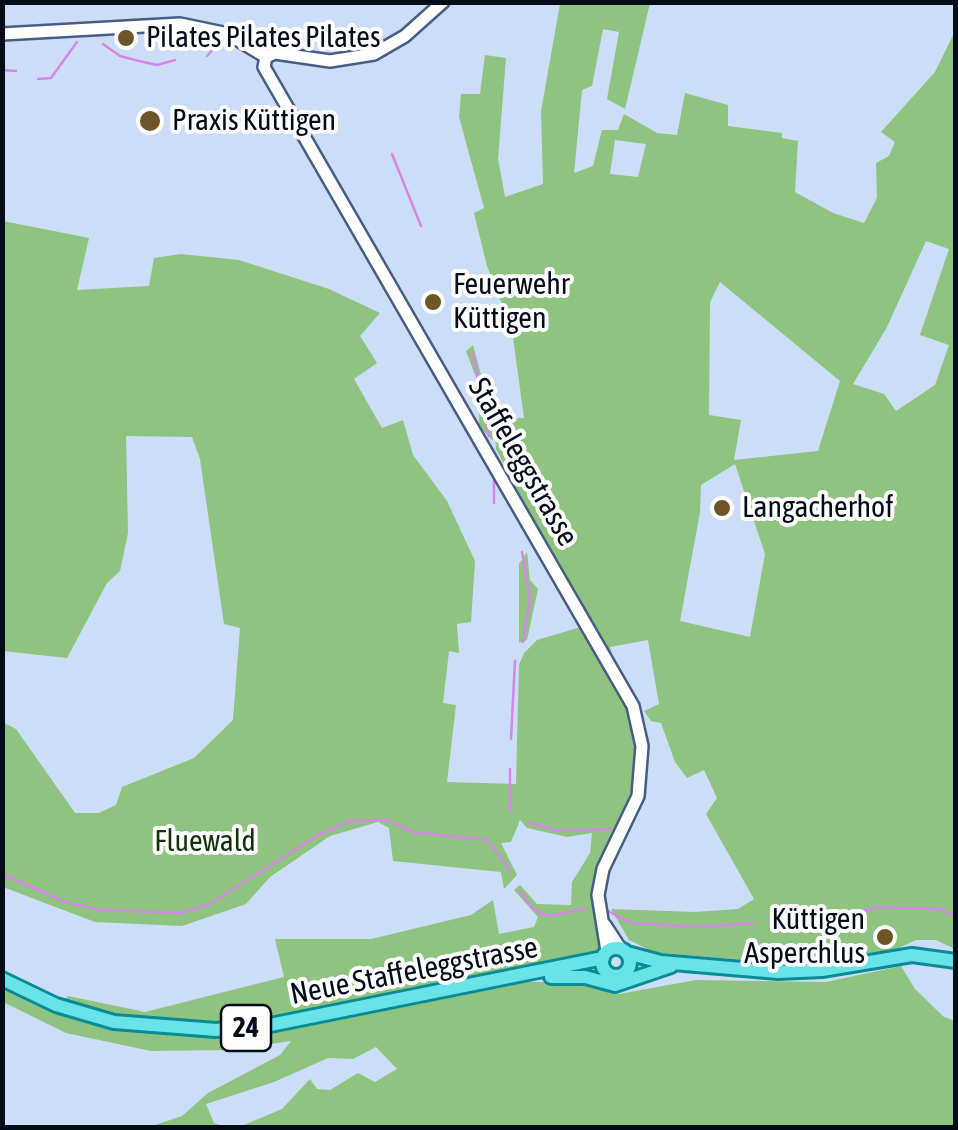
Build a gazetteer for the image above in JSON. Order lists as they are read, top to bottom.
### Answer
{
  "streets": {
    "main road": ["Neue Staffeleggstrasse", "24"],
    "street": ["Staffeleggstrasse"]
  },
  "crossings": [
    ["Staffeleggstrasse", "Neue Staffeleggstrasse"],
    ["Staffeleggstrasse", "24"],
    ["Neue Staffeleggstrasse", "24"]
  ],
  "parks": ["Fluewald"],
  "places": [
    "Pilates Pilates Pilates",
    "Praxis Küttigen",
    "Feuerwehr Küttigen",
    "Langacherhof",
    "Küttigen Asperchlus"
  ]
}
